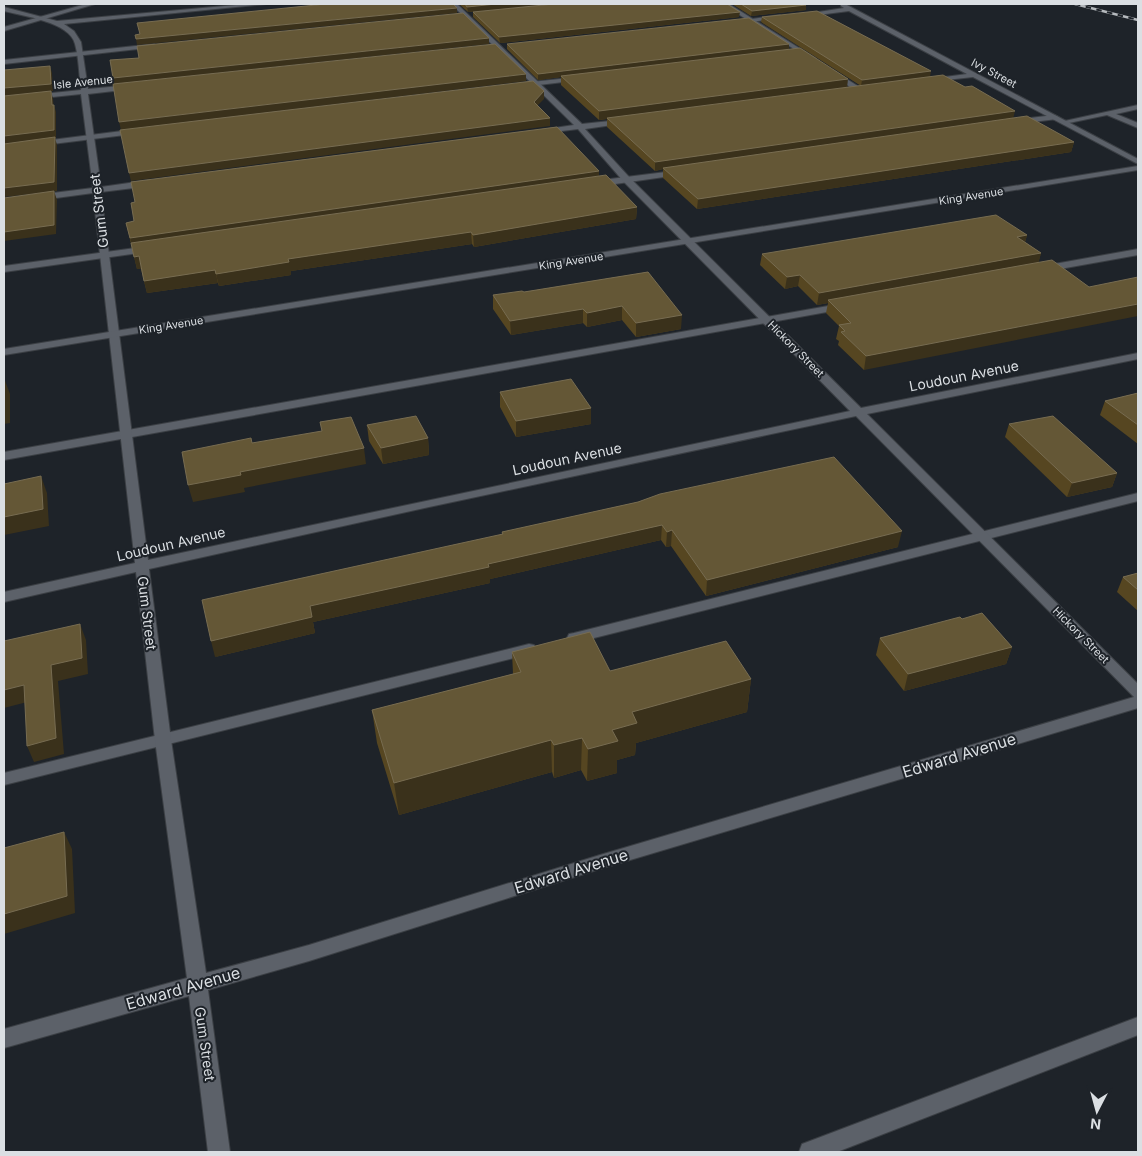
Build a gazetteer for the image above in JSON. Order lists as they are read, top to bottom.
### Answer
{
  "streets": {
    "street": [
      "Ivy Street",
      "Isle Avenue",
      "King Avenue",
      "Gum Street",
      "Hickory Street",
      "Loudoun Avenue",
      "Edward Avenue"
    ]
  },
  "crossings": [
    ["Isle Avenue", "Gum Street"],
    ["King Avenue", "Gum Street"],
    ["King Avenue", "Hickory Street"],
    ["Gum Street", "Loudoun Avenue"],
    ["Gum Street", "Edward Avenue"],
    ["Hickory Street", "Loudoun Avenue"]
  ],
  "north": "bottom"
}
